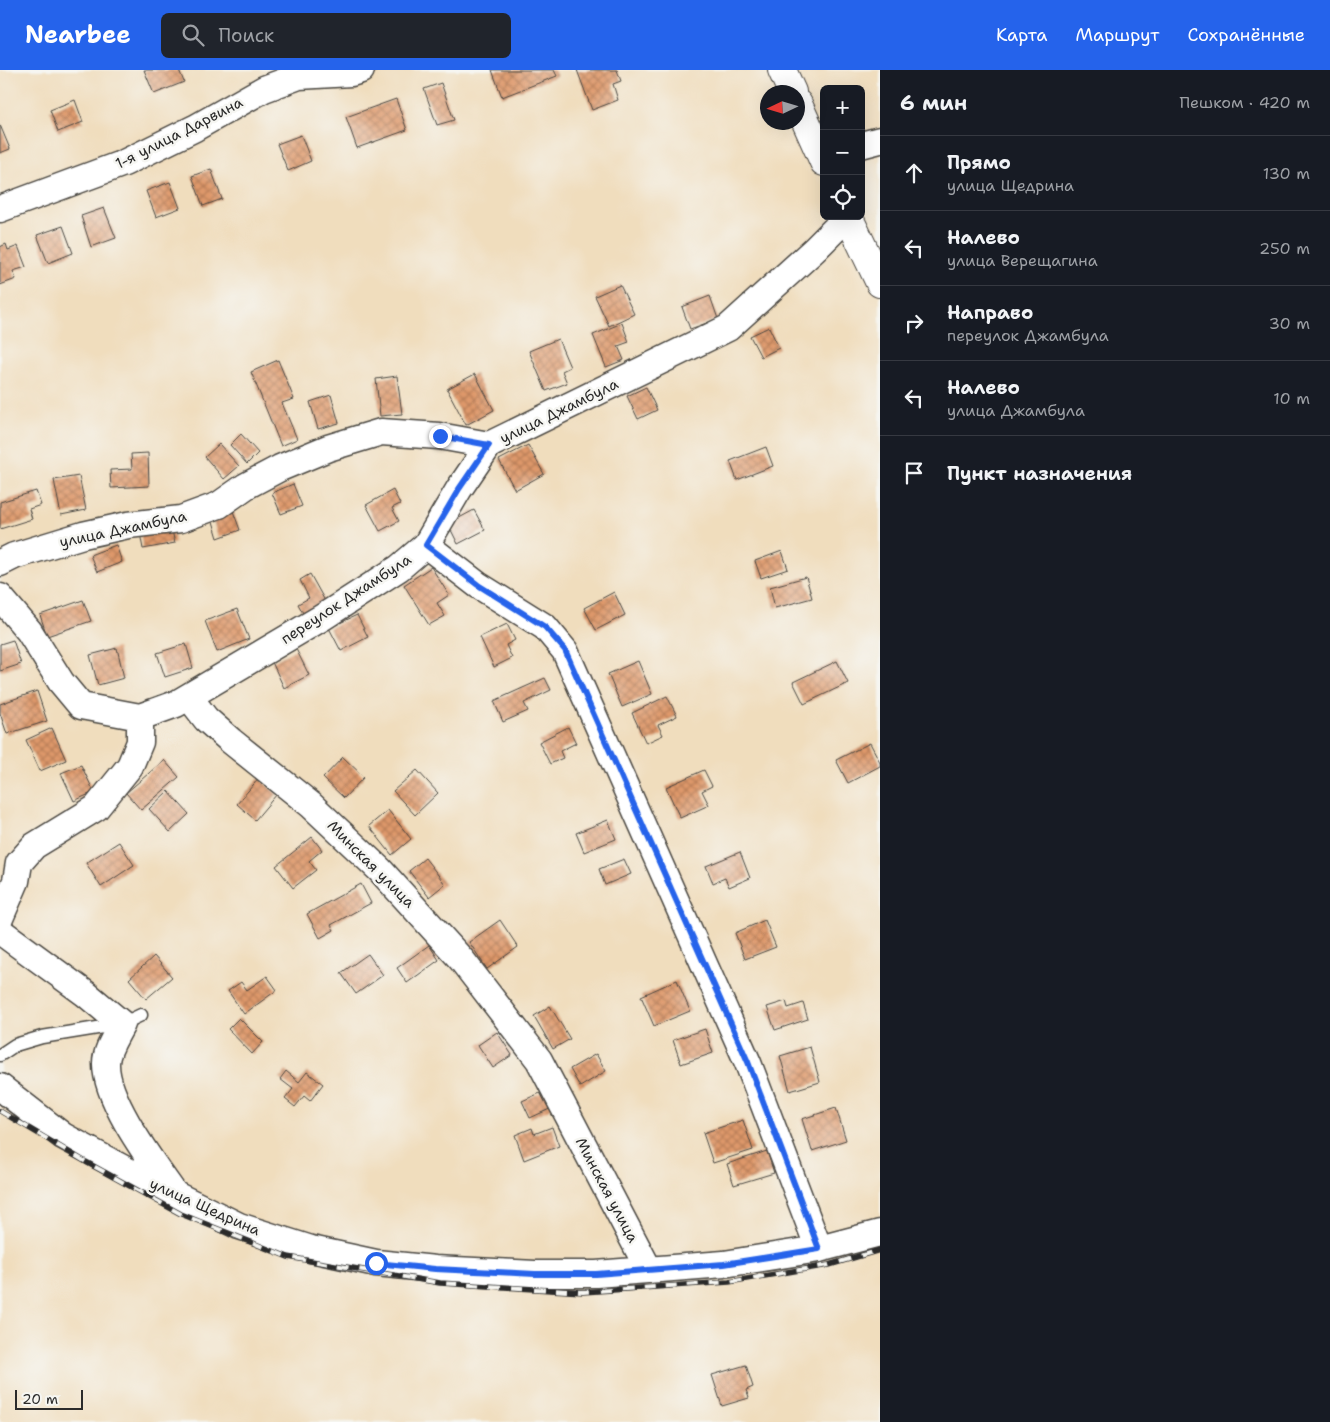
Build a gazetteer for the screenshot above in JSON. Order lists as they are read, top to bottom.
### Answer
{
  "streets": {
    "street": [
      "1-я улица Дарвина",
      "улица Джамбула",
      "переулок Джамбула",
      "Минская улица",
      "улица Щедрина"
    ]
  },
  "crossings": [
    ["улица Джамбула", "переулок Джамбула"],
    ["переулок Джамбула", "Минская улица"],
    ["Минская улица", "улица Щедрина"]
  ],
  "scale_bar": "20 m",
  "north": "left",
  "page": {
    "header": "Nearbee",
    "search": "Поиск",
    "nav": ["Карта", "Маршрут", "Сохранённые"],
    "heading": ["6 мин", "Пешком · 420 m"],
    "map_buttons": ["+", "−"],
    "list": [
      ["Прямо", "улица Щедрина", "130 m"],
      ["Налево", "улица Верещагина", "250 m"],
      ["Направо", "переулок Джамбула", "30 m"],
      ["Налево", "улица Джамбула", "10 m"],
      "Пункт назначения"
    ],
    "scale": "20 m"
  }
}
